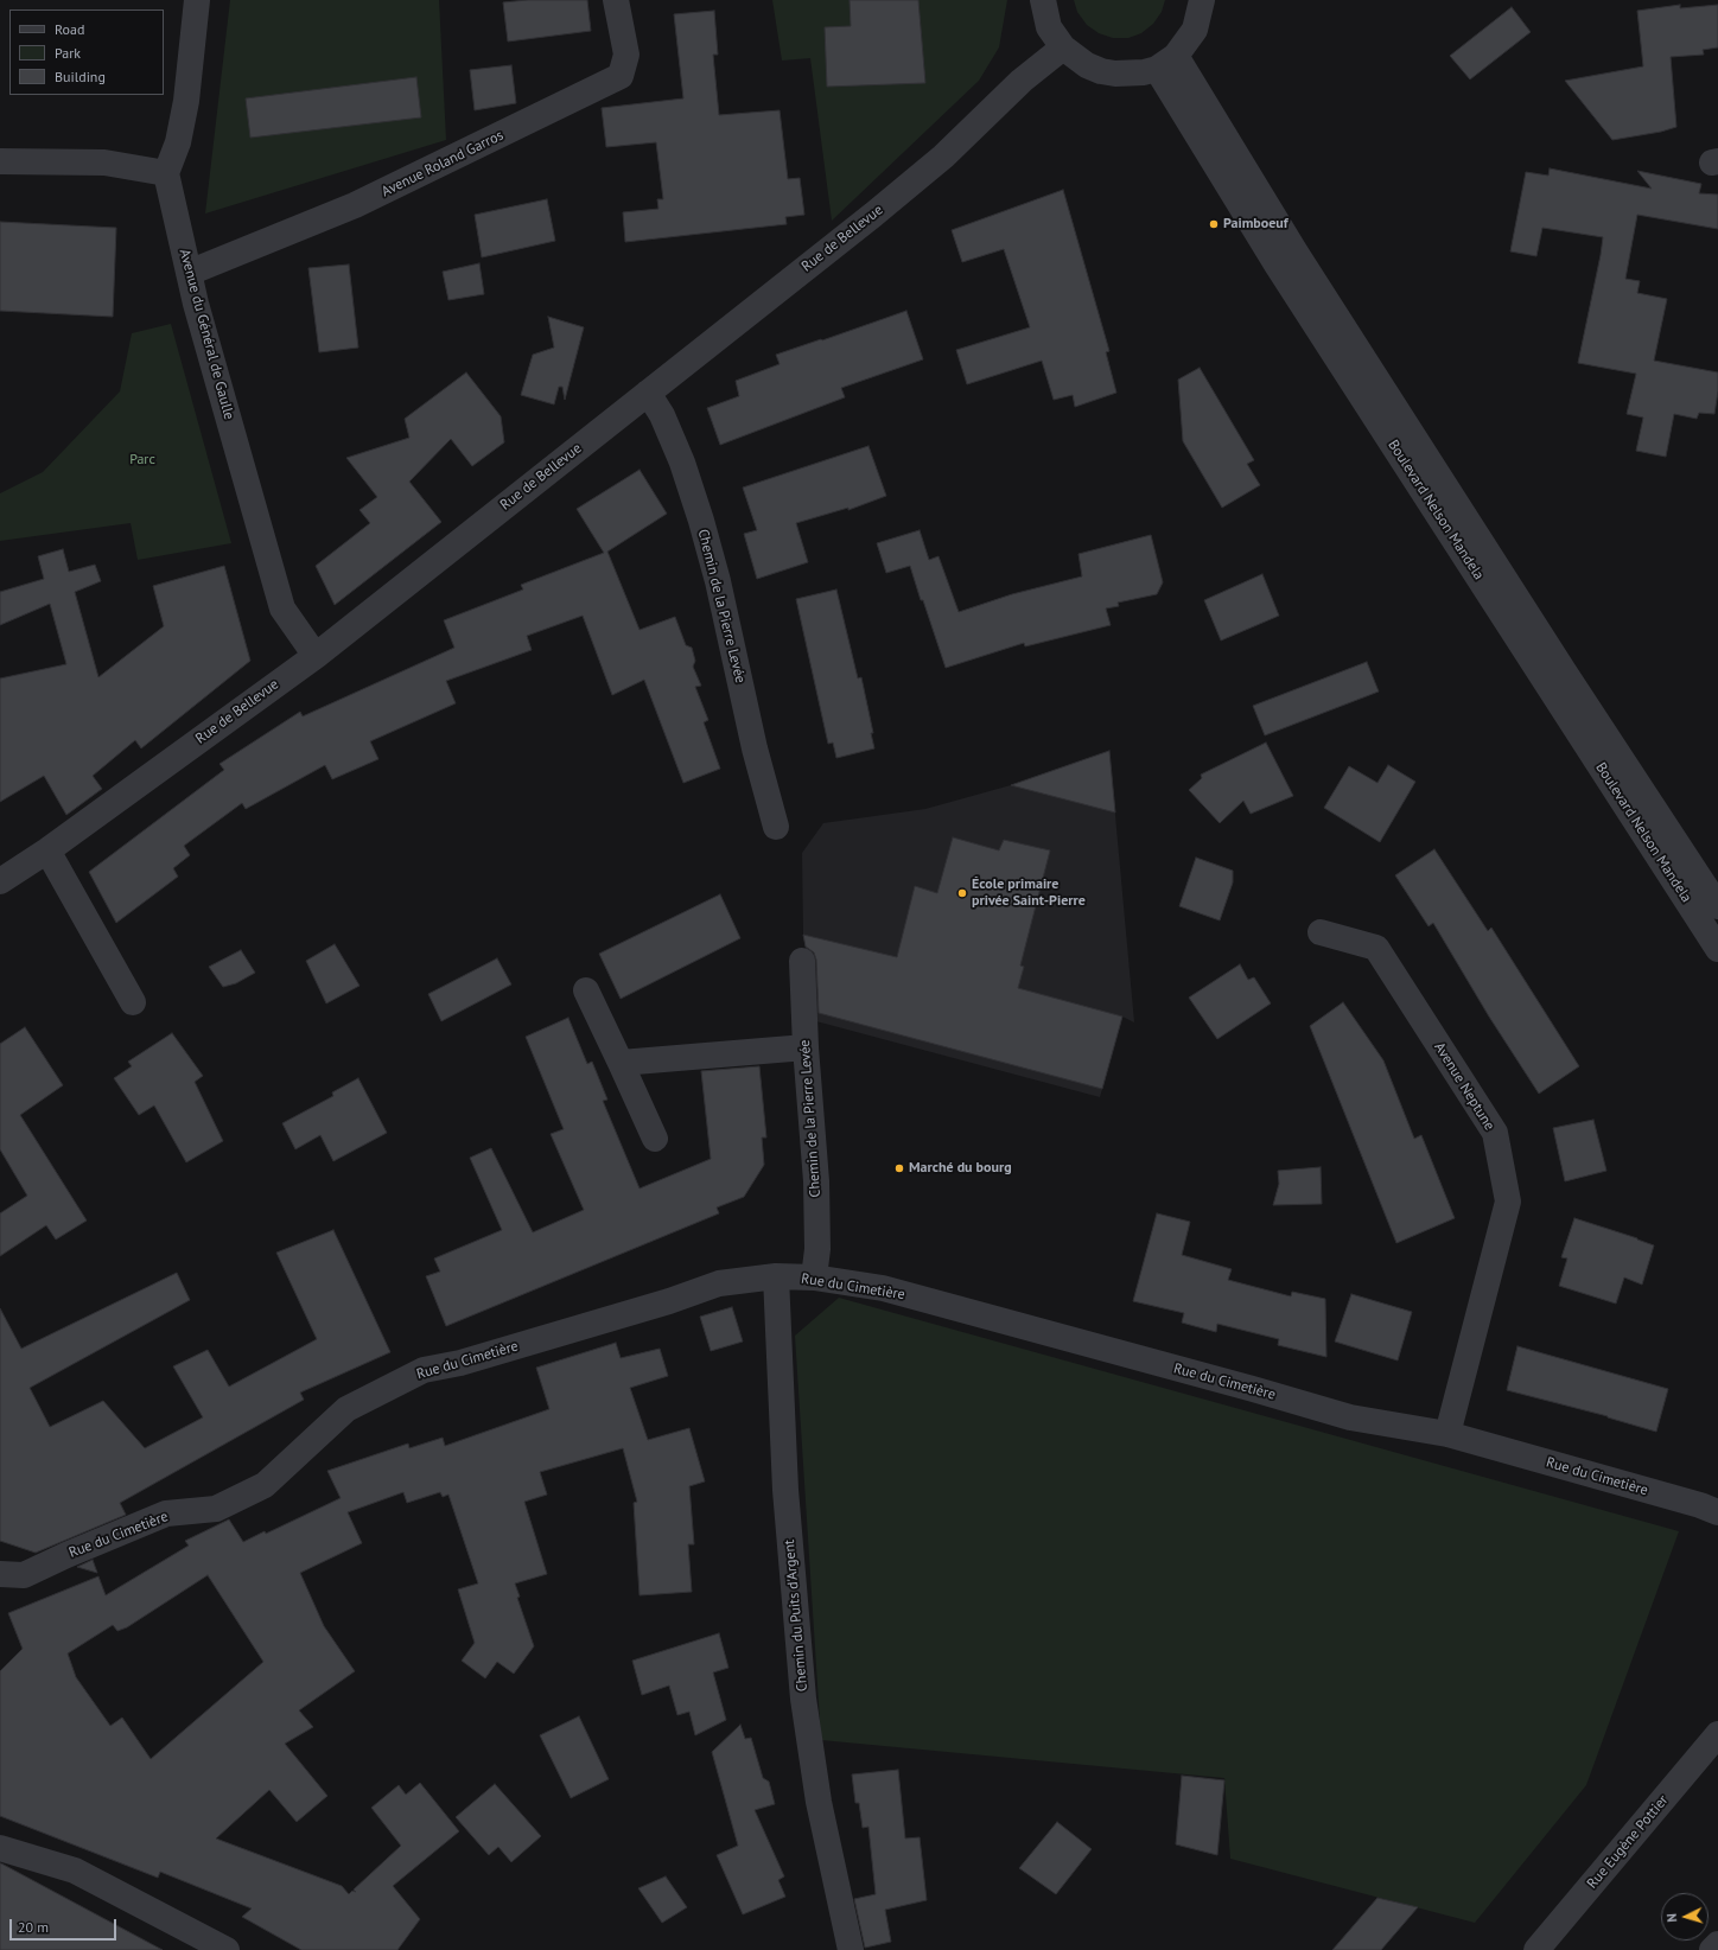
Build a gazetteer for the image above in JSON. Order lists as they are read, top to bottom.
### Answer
{
  "streets": {
    "street": [
      "Avenue Roland Garros",
      "Rue de Bellevue",
      "Avenue du Général de Gaulle",
      "Boulevard Nelson Mandela",
      "Chemin de la Pierre Levée",
      "Avenue Neptune",
      "Rue du Cimetière",
      "Chemin du Puits d'Argent",
      "Rue Eugène Pottier"
    ]
  },
  "crossings": [
    ["Avenue Roland Garros", "Avenue du Général de Gaulle"],
    ["Rue de Bellevue", "Avenue du Général de Gaulle"],
    ["Rue de Bellevue", "Chemin de la Pierre Levée"],
    ["Chemin de la Pierre Levée", "Rue du Cimetière"],
    ["Avenue Neptune", "Rue du Cimetière"],
    ["Rue du Cimetière", "Chemin du Puits d'Argent"]
  ],
  "parks": ["Parc"],
  "places": ["Paimboeuf", "École primaire privée Saint-Pierre", "Marché du bourg"],
  "legend": ["Road", "Park", "Building"],
  "scale_bar": "20 m",
  "north": "left"
}
